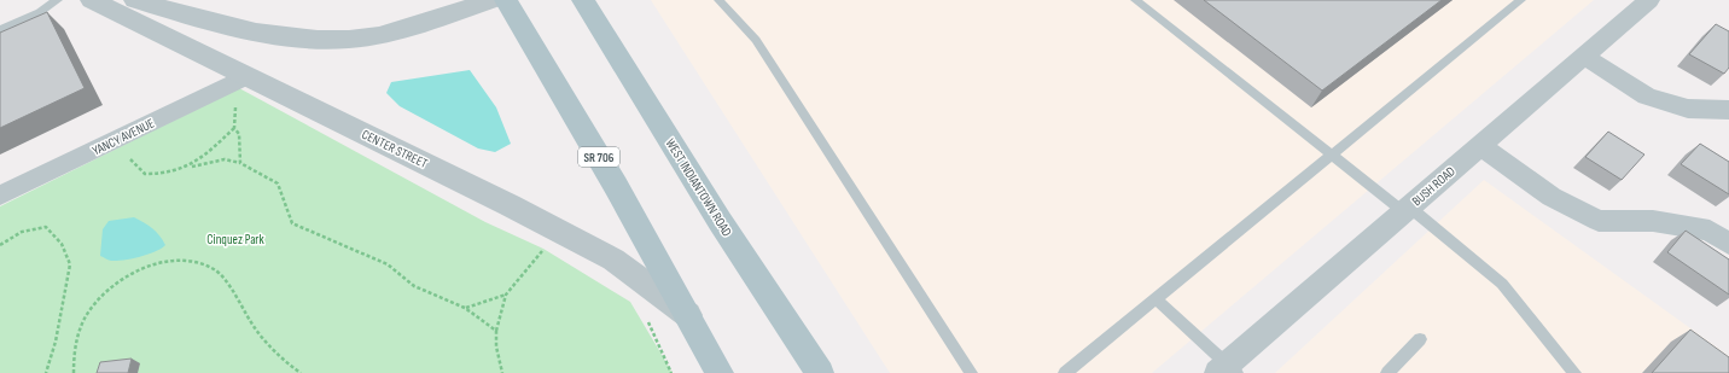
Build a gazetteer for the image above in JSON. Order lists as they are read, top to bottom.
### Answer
{
  "streets": {
    "main road": ["SR 706", "WEST INDIANTOWN ROAD"],
    "street": ["YANCY AVENUE", "CENTER STREET", "BUSH ROAD"]
  },
  "crossings": [
    ["YANCY AVENUE", "CENTER STREET"],
    ["CENTER STREET", "SR 706"]
  ],
  "parks": ["Cinquez Park"]
}
